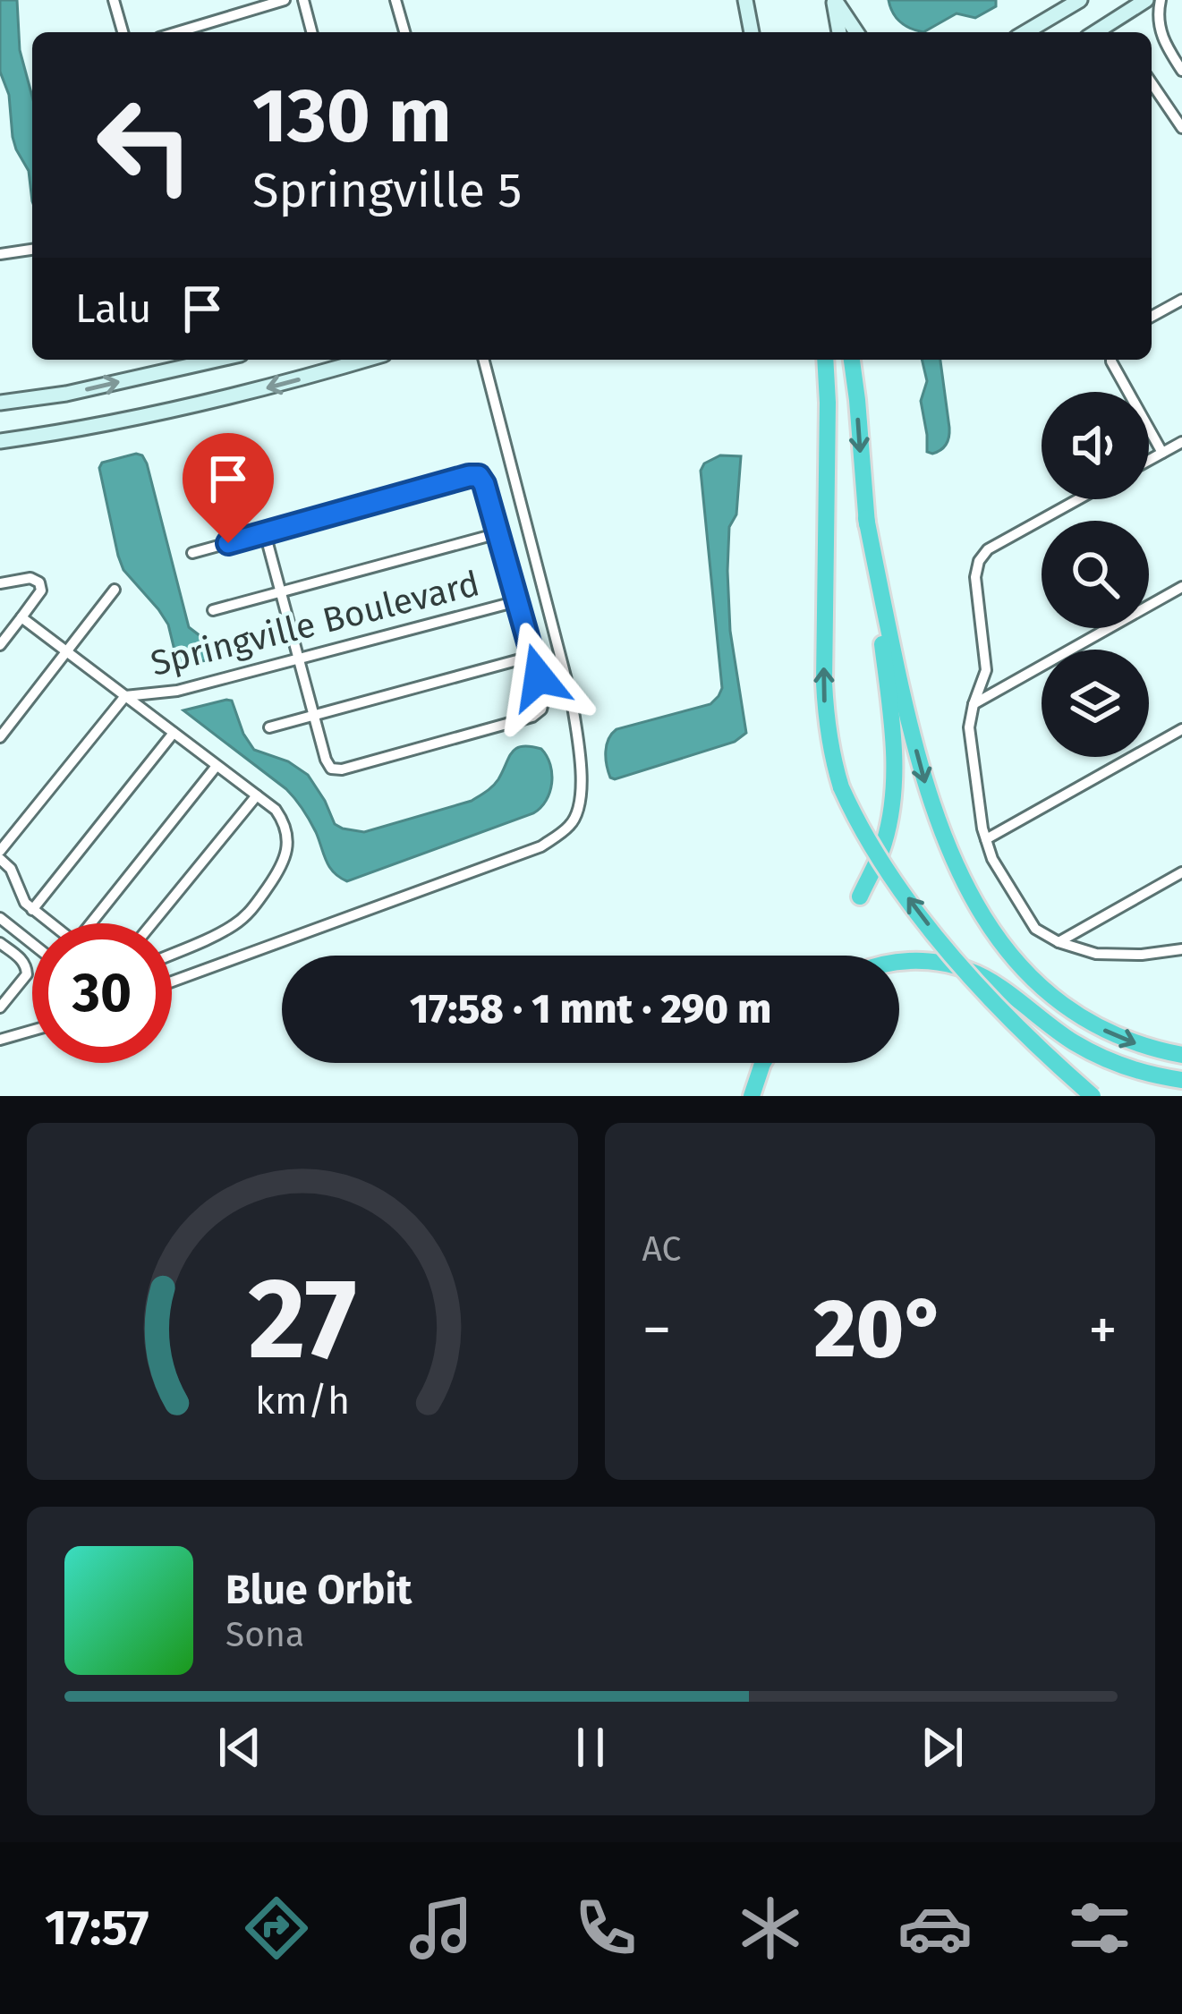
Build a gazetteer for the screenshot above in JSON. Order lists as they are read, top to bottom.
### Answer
{
  "streets": {
    "street": ["Springville Boulevard"]
  },
  "page": {
    "turn": ["130 m", "Springville 5"],
    "then": "Lalu",
    "limit": "30",
    "trip": "17:58 · 1 mnt · 290 m",
    "tile": "AC",
    "heat": ["−", "20°", "+"],
    "song": ["Blue Orbit", "Sona"],
    "tabs": "17:57",
    "gauge": ["27", "km/h"]
  }
}
